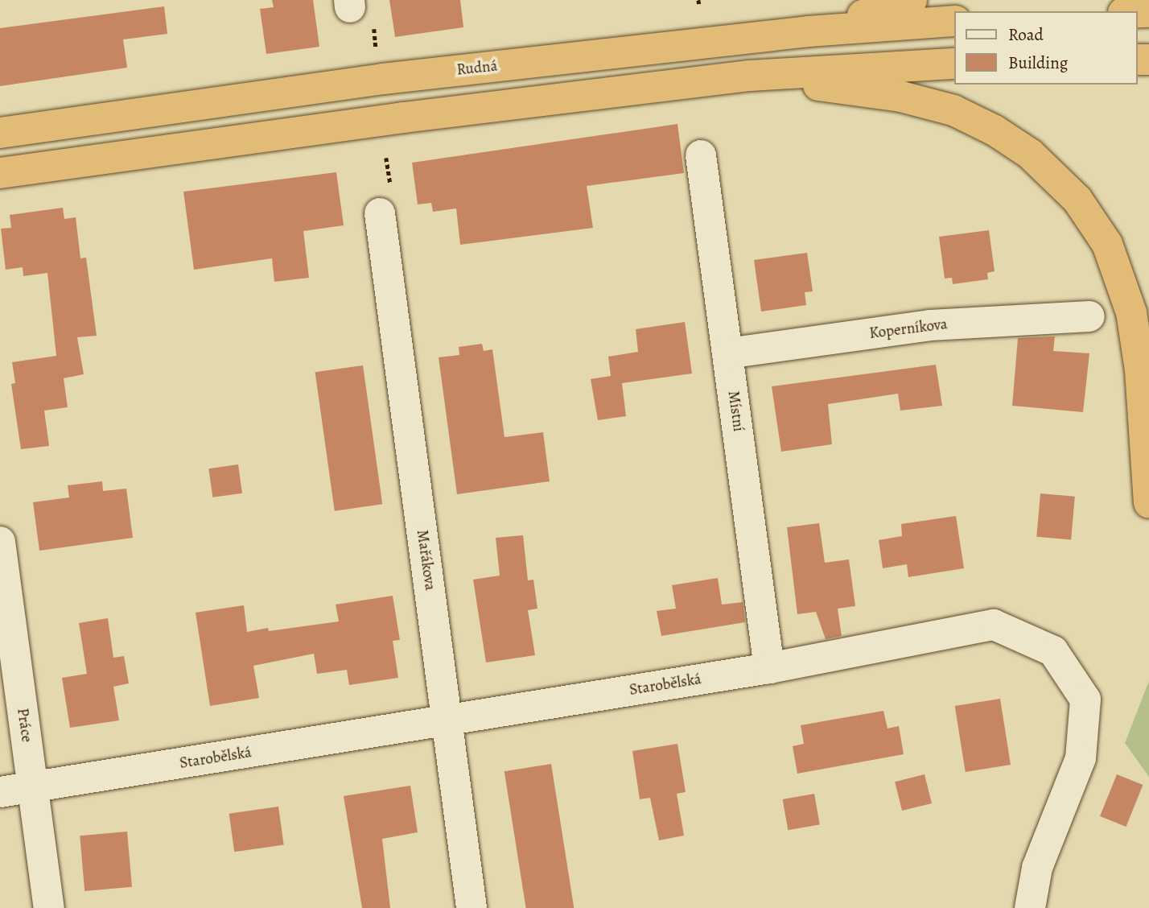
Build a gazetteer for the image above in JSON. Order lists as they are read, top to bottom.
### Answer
{
  "streets": {
    "highway": ["Rudná"],
    "street": [
      "Koperníkova",
      "Místní",
      "Mařákova",
      "Starobělská",
      "Práce"
    ]
  },
  "crossings": [
    ["Koperníkova", "Místní"],
    ["Místní", "Starobělská"],
    ["Mařákova", "Starobělská"],
    ["Starobělská", "Práce"]
  ],
  "legend": ["Road", "Building"]
}
